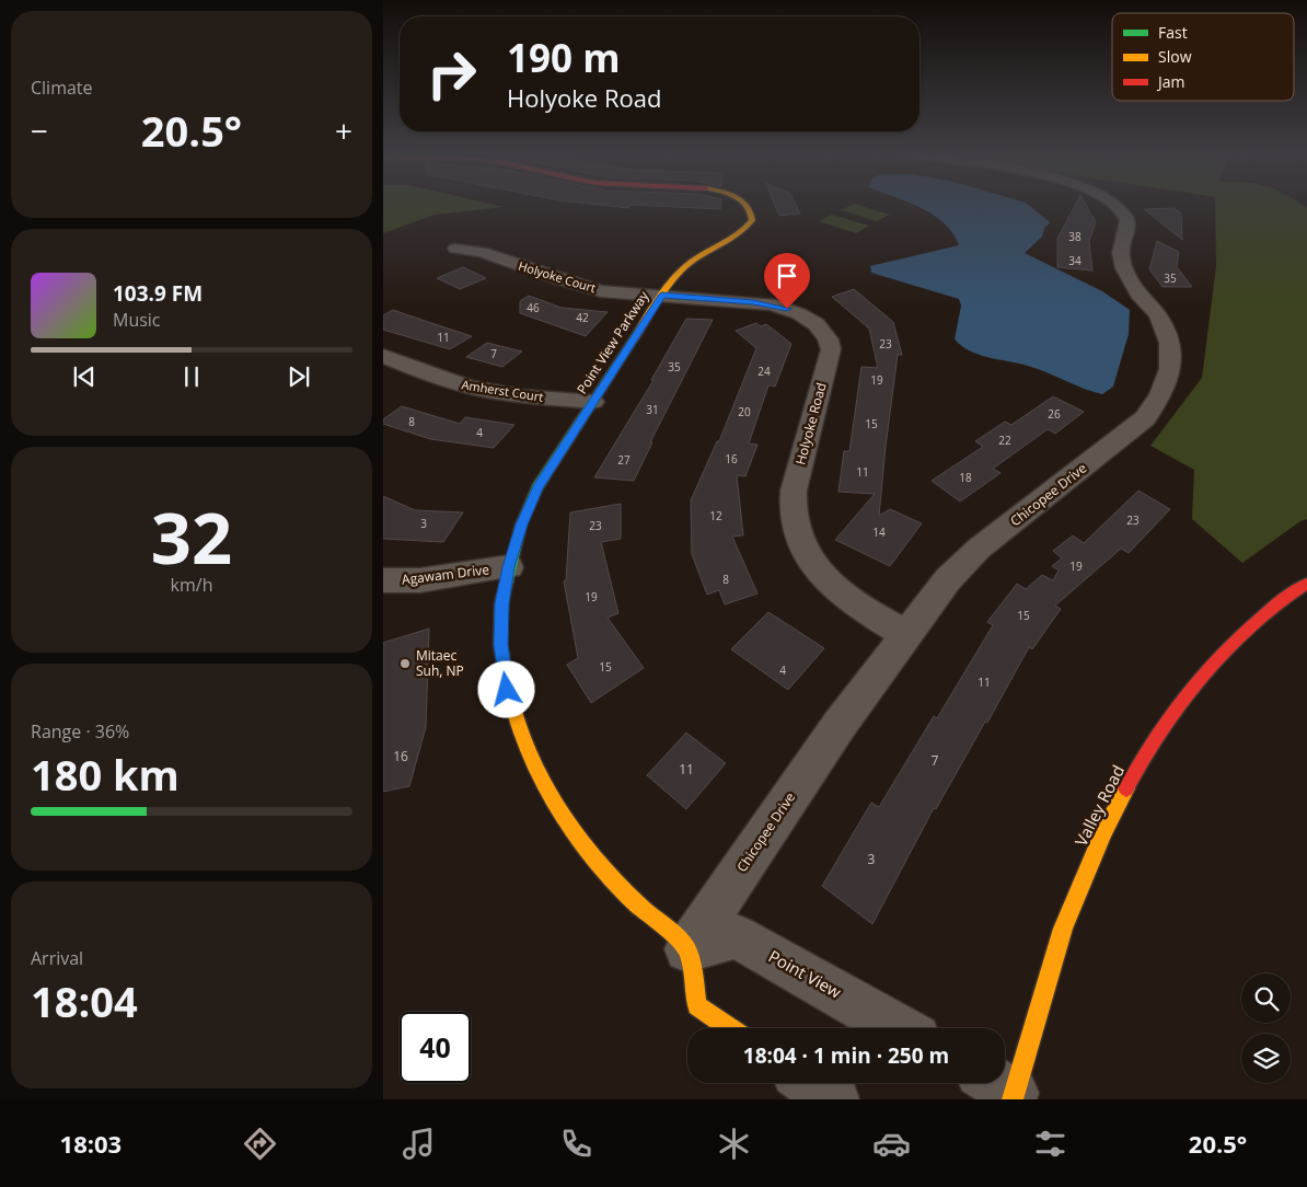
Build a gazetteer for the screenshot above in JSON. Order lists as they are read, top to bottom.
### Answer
{
  "streets": {
    "street": [
      "Holyoke Court",
      "Point View Parkway",
      "Amherst Court",
      "Holyoke Road",
      "Chicopee Drive",
      "Agawam Drive",
      "Valley Road",
      "Point View"
    ]
  },
  "crossings": [
    ["Holyoke Court", "Point View Parkway"],
    ["Holyoke Court", "Holyoke Road"],
    ["Point View Parkway", "Amherst Court"],
    ["Point View Parkway", "Holyoke Road"],
    ["Point View Parkway", "Chicopee Drive"],
    ["Point View Parkway", "Agawam Drive"],
    ["Point View Parkway", "Point View"],
    ["Holyoke Road", "Chicopee Drive"],
    ["Chicopee Drive", "Point View"]
  ],
  "places": ["Mitaec Suh, NP"],
  "house_numbers": [
    "38",
    "34",
    "35",
    "46",
    "42",
    "11",
    "23",
    "7",
    "35",
    "24",
    "19",
    "31",
    "20",
    "26",
    "8",
    "15",
    "4",
    "22",
    "16",
    "27",
    "11",
    "18",
    "12",
    "23",
    "3",
    "23",
    "14",
    "19",
    "8",
    "19",
    "15",
    "15",
    "4",
    "11",
    "16",
    "7",
    "11",
    "3"
  ],
  "legend": ["Fast", "Slow", "Jam"],
  "page": {
    "tile": [
      "Climate",
      ["32", "km/h"],
      ["Range · 36%", "180 km"],
      ["Arrival", "18:04"]
    ],
    "turn": ["190 m", "Holyoke Road"],
    "heat": ["−", "20.5°", "+"],
    "song": ["103.9 FM", "Music"],
    "limit": "40",
    "trip": "18:04 · 1 min · 250 m",
    "tabs": ["18:03", "20.5°"]
  }
}
